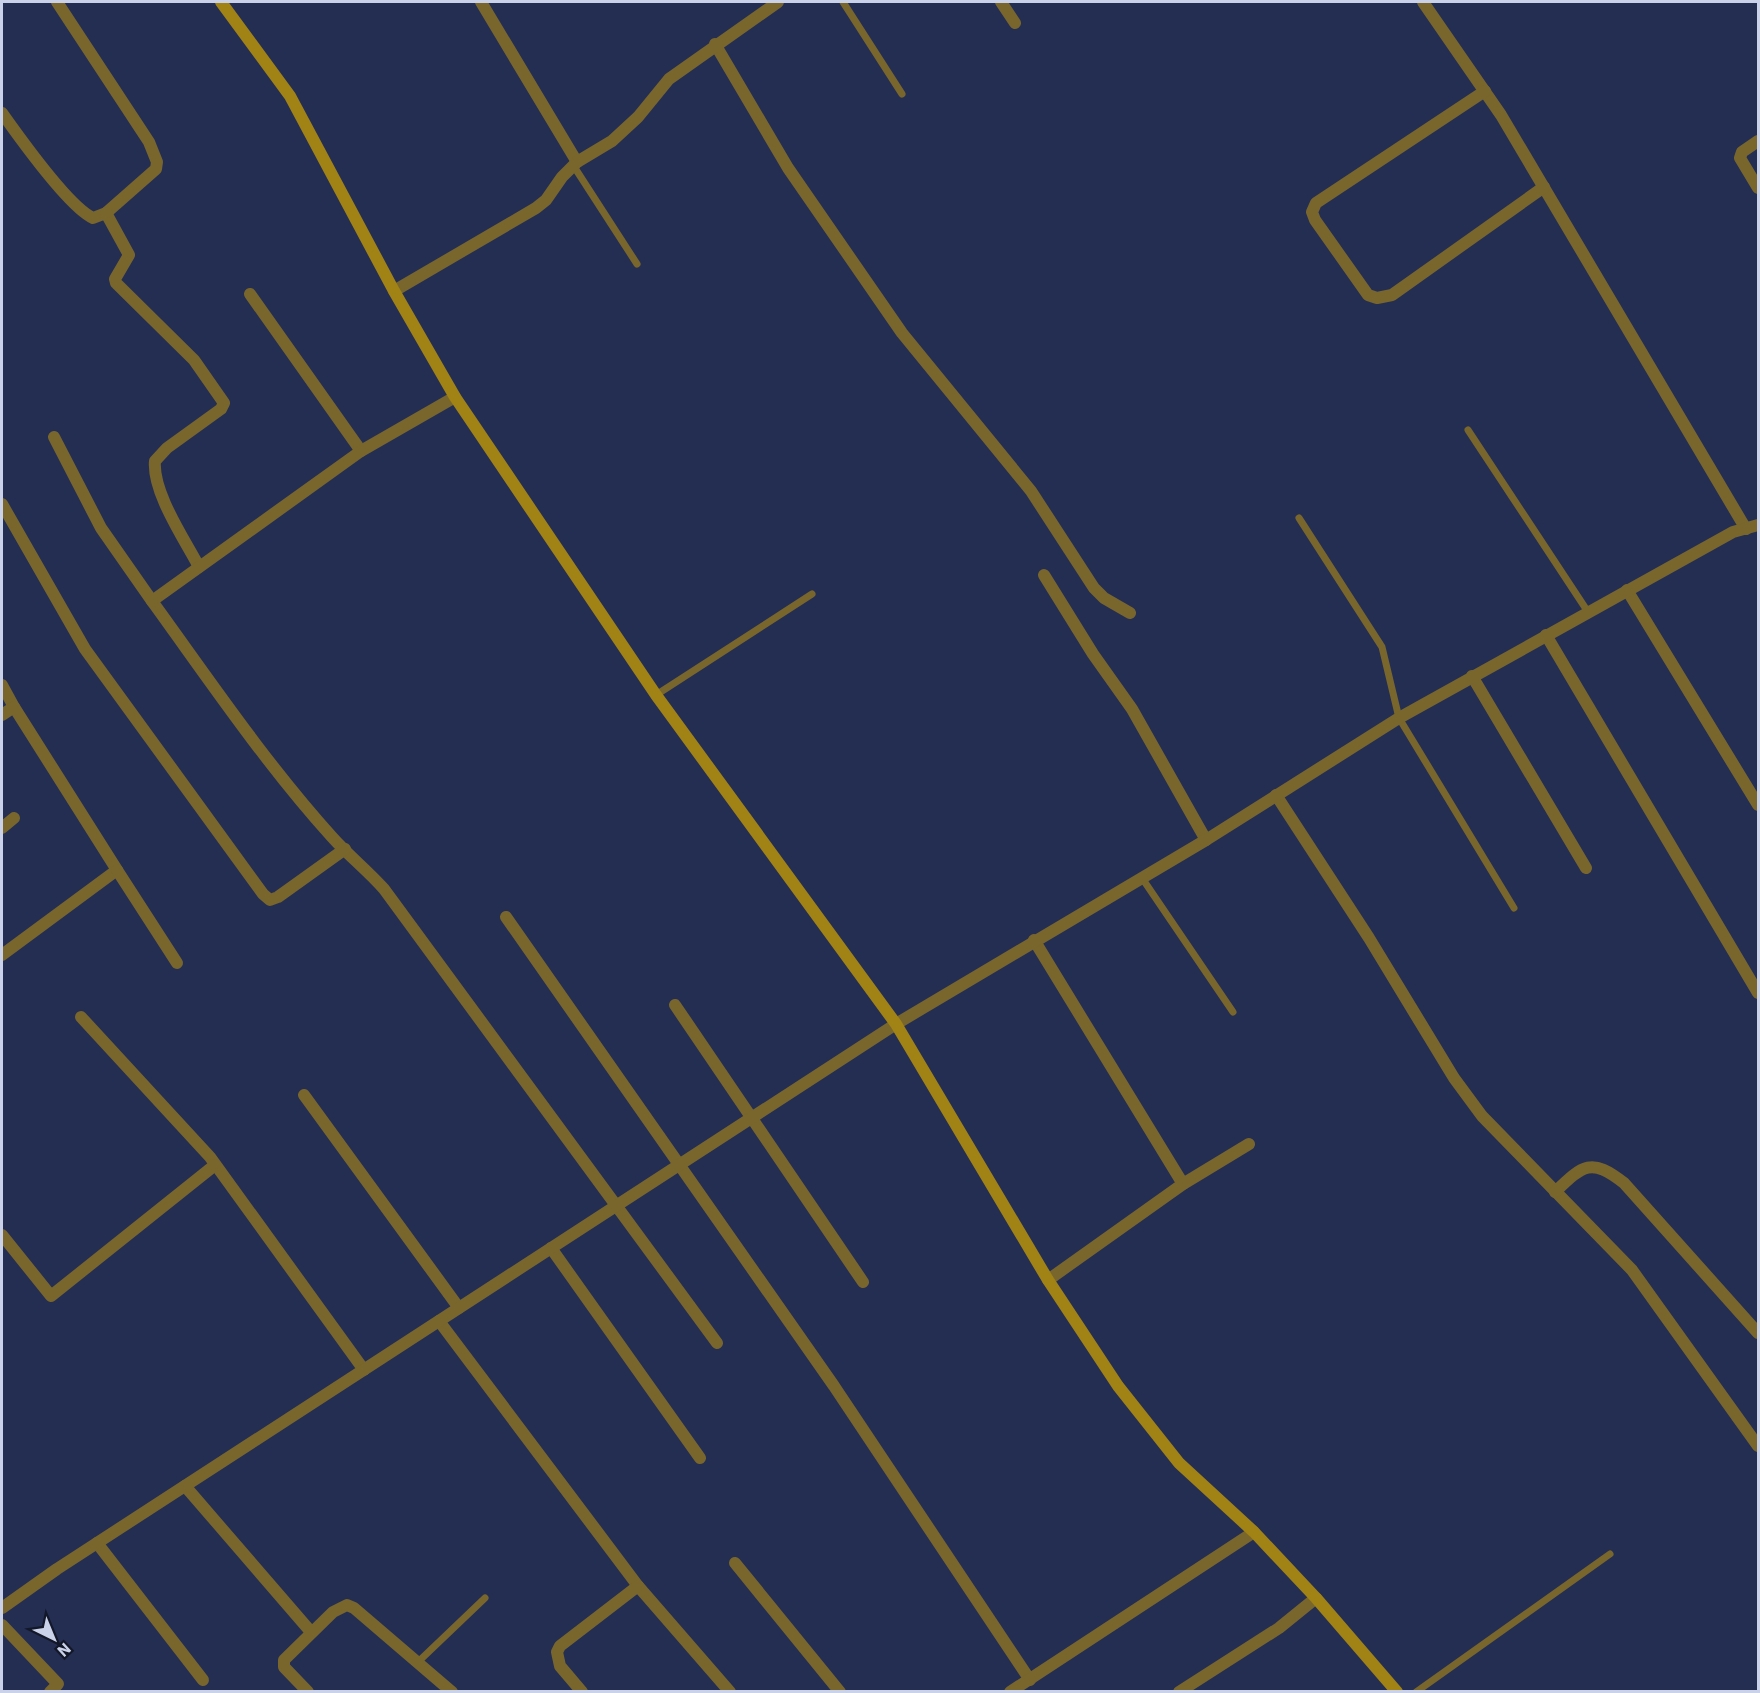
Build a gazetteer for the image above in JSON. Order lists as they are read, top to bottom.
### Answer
{
  "north": "bottom right"
}
